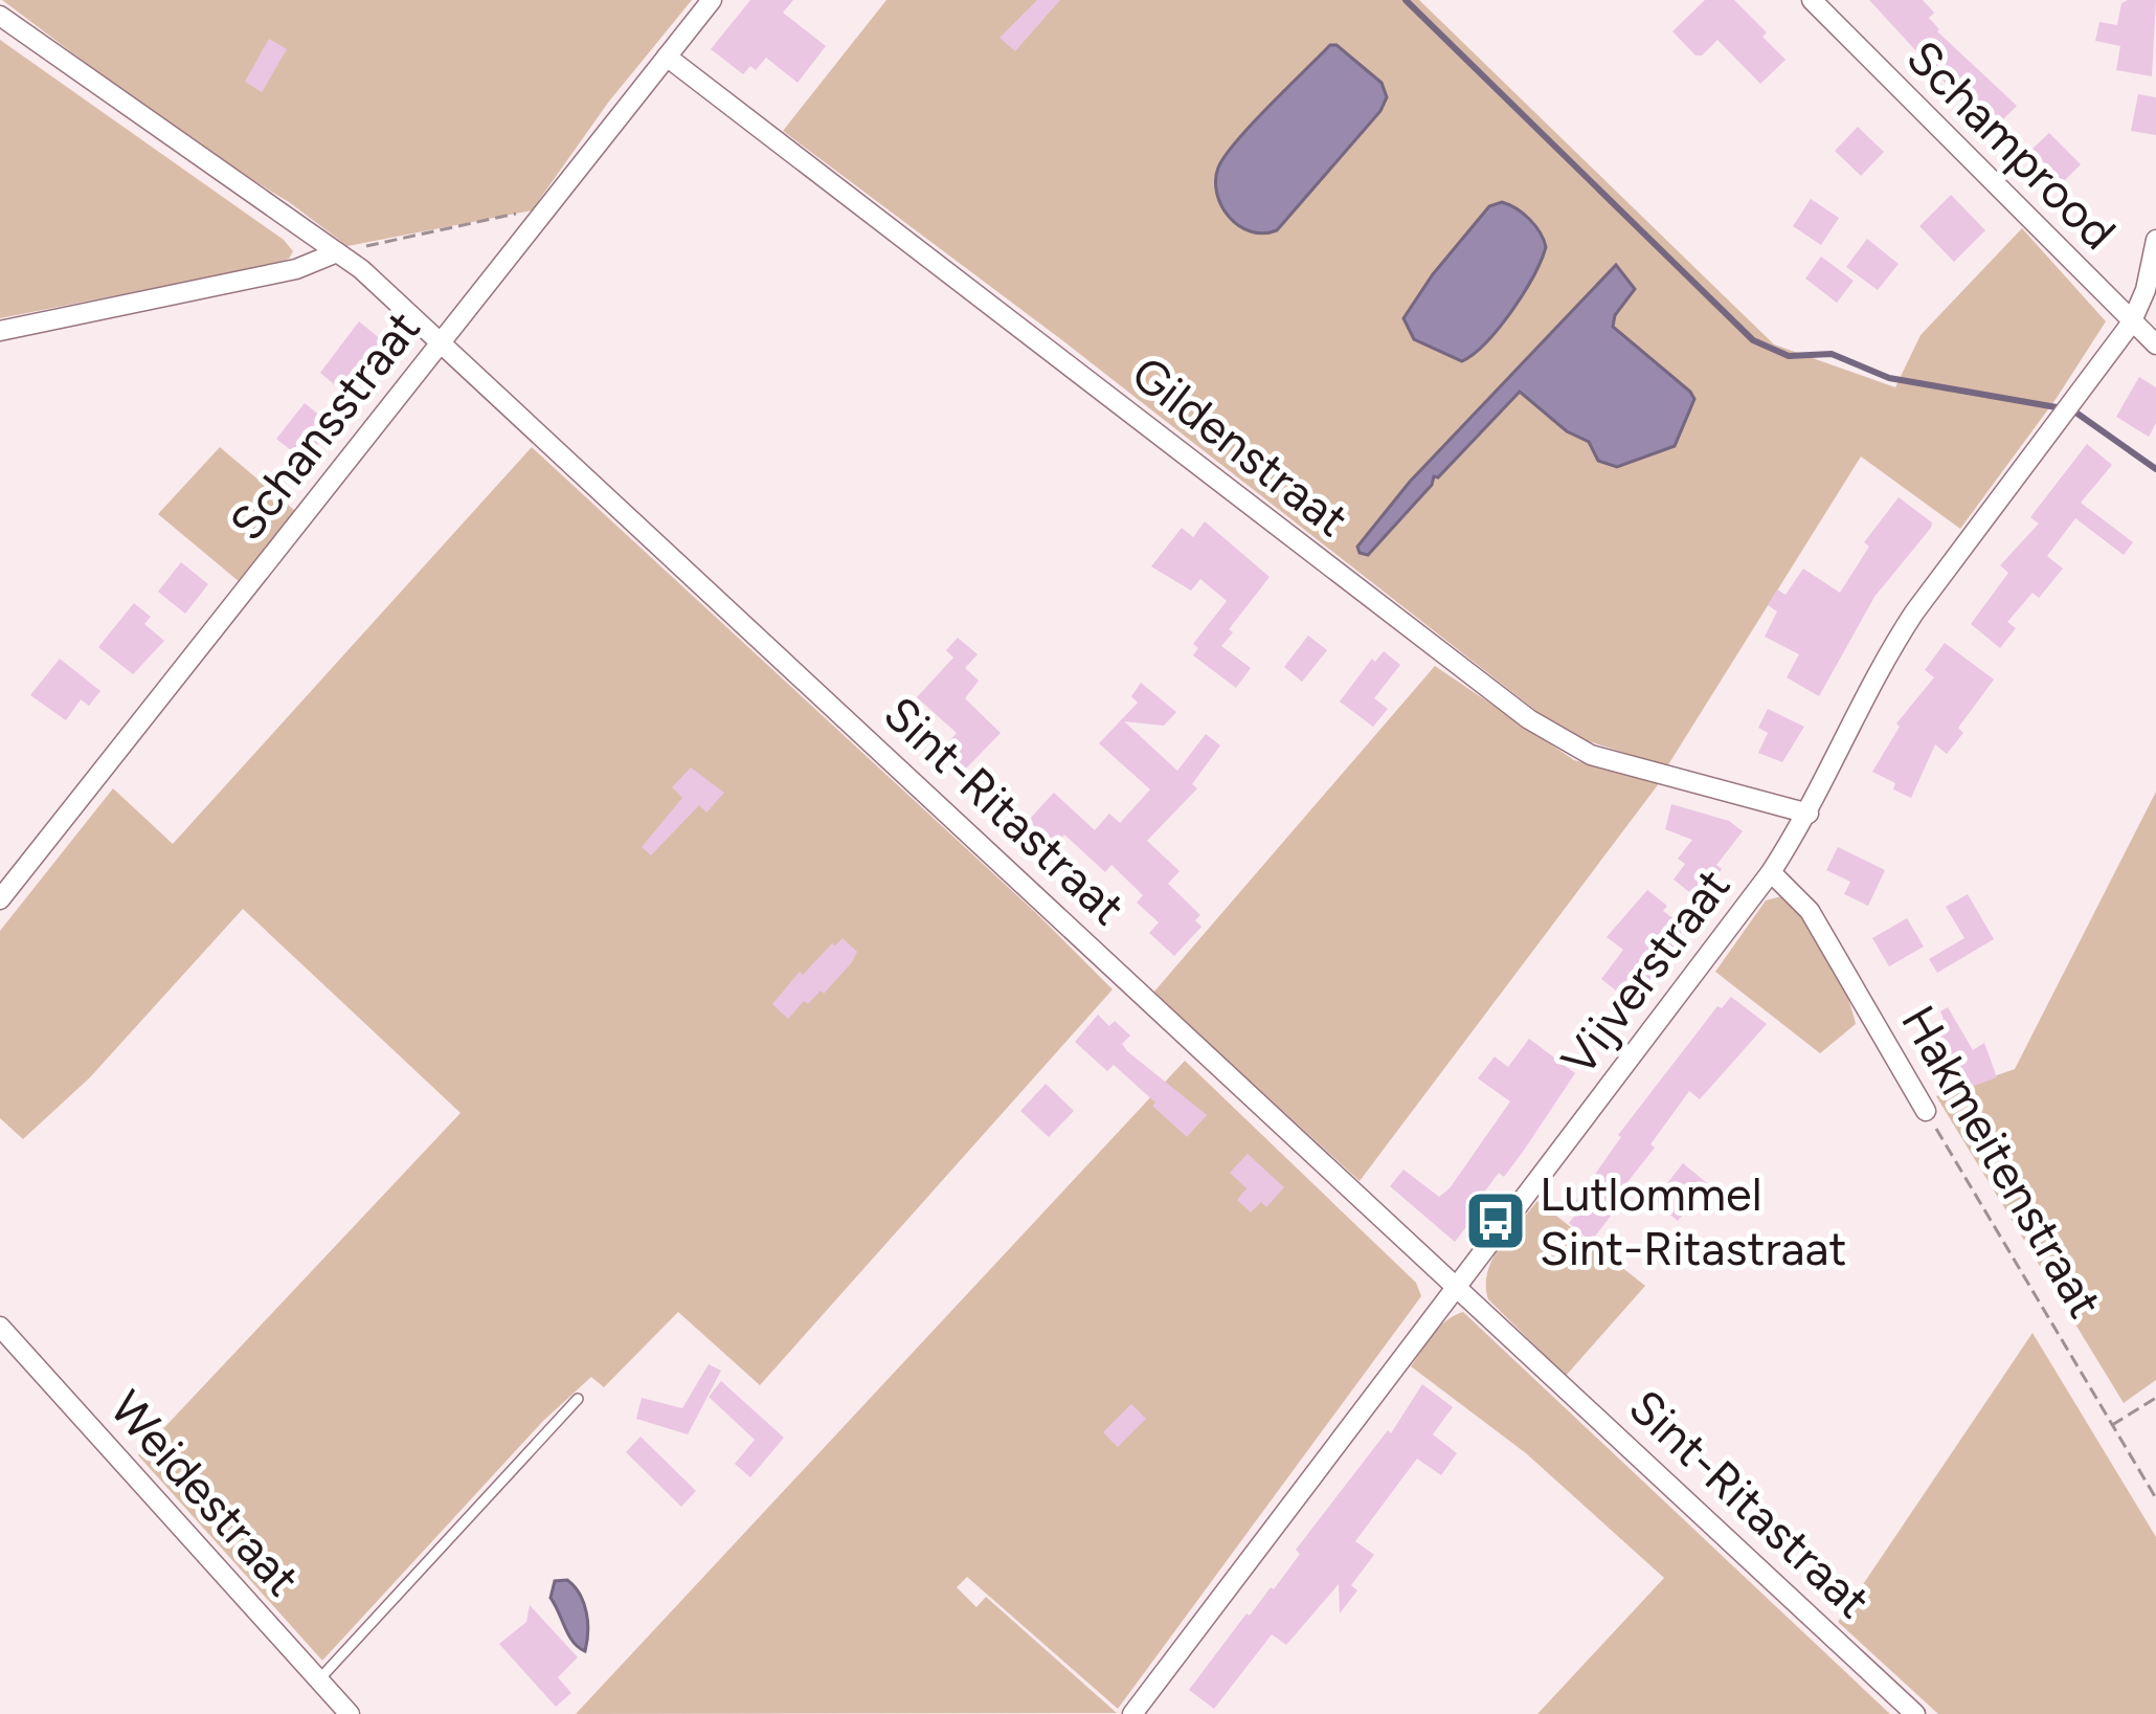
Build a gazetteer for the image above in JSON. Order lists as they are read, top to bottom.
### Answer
{
  "streets": {
    "street": [
      "Schamprood",
      "Schansstraat",
      "Gildenstraat",
      "Sint-Ritastraat",
      "Vijverstraat",
      "Hakmeitenstraat",
      "Weidestraat"
    ]
  },
  "crossings": [
    ["Schamprood", "Vijverstraat"],
    ["Schansstraat", "Gildenstraat"],
    ["Schansstraat", "Sint-Ritastraat"],
    ["Gildenstraat", "Vijverstraat"],
    ["Sint-Ritastraat", "Vijverstraat"],
    ["Vijverstraat", "Hakmeitenstraat"]
  ],
  "places": {
    "bus stop": ["Lutlommel Sint-Ritastraat"]
  }
}
